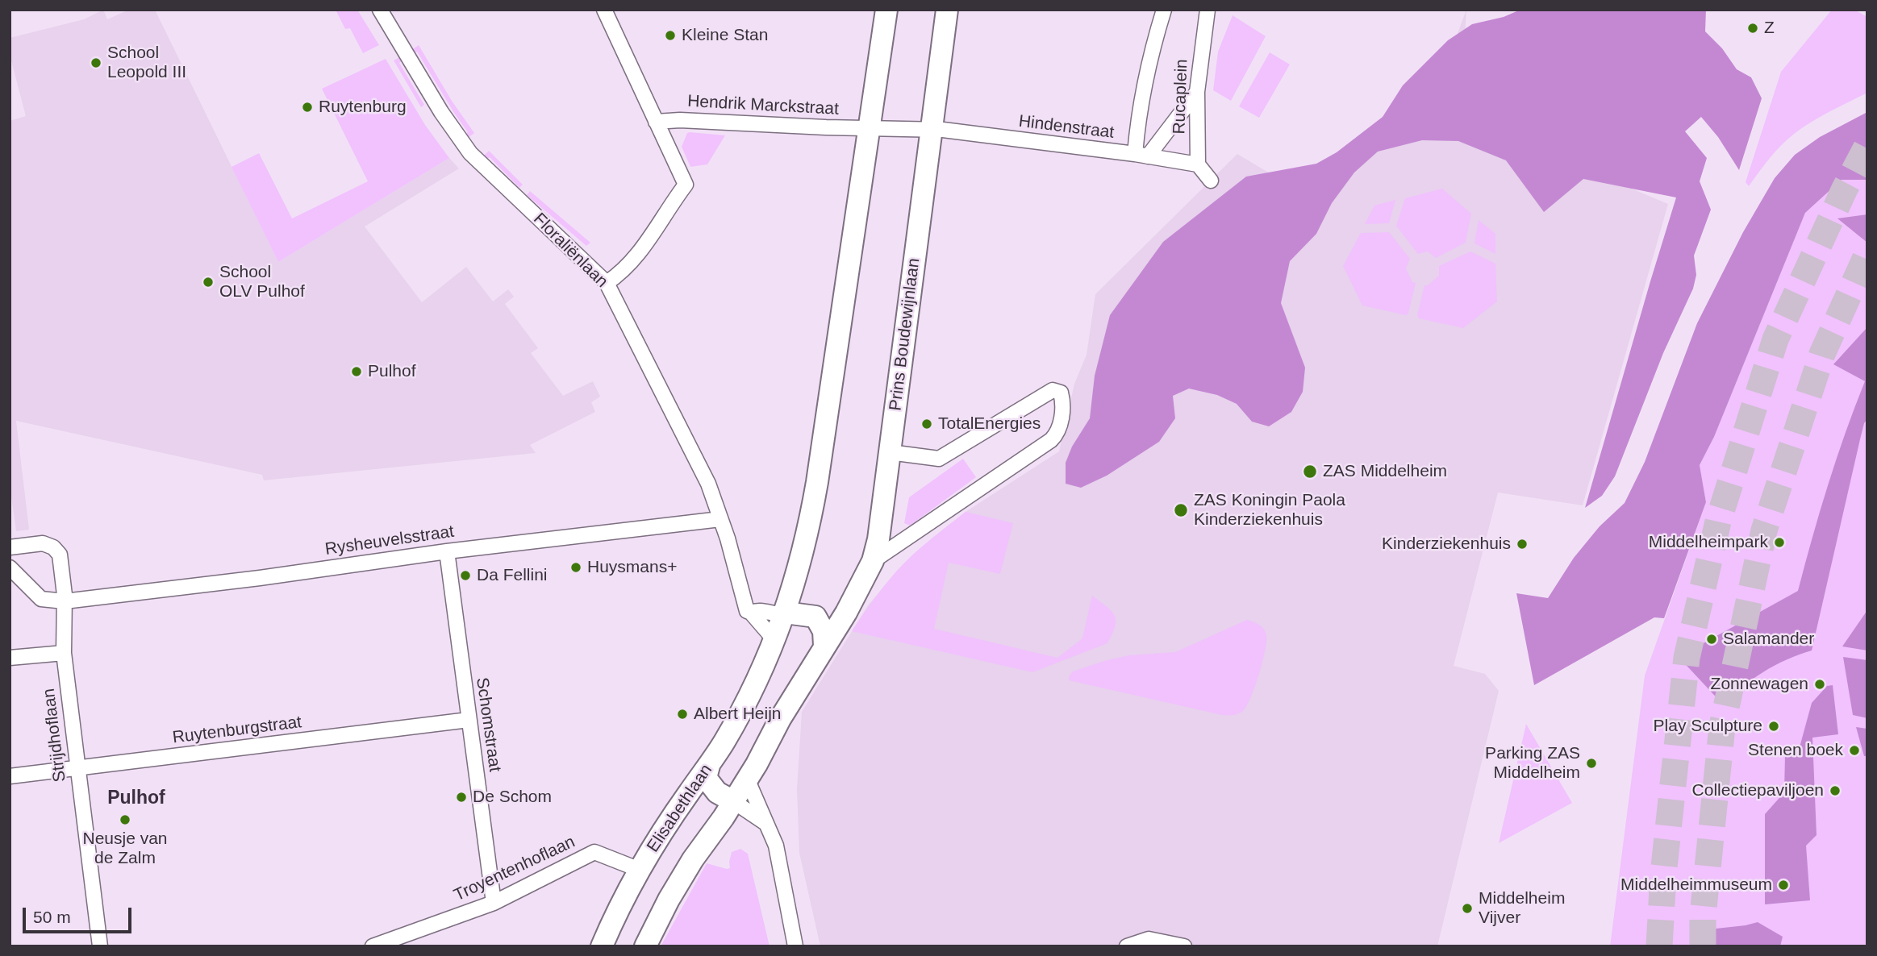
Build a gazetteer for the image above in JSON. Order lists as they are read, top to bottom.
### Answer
{
  "streets": {
    "main road": ["Prins Boudewijnlaan", "Elisabethlaan"],
    "street": [
      "Rucaplein",
      "Hendrik Marckstraat",
      "Hindenstraat",
      "Floraliënlaan",
      "Rysheuvelsstraat",
      "Schomstraat",
      "Ruytenburgstraat",
      "Strijdhoflaan",
      "Troyentenhoflaan"
    ]
  },
  "crossings": [
    ["Rucaplein", "Hindenstraat"],
    ["Hendrik Marckstraat", "Hindenstraat"],
    ["Hendrik Marckstraat", "Prins Boudewijnlaan"],
    ["Hindenstraat", "Prins Boudewijnlaan"],
    ["Floraliënlaan", "Rysheuvelsstraat"],
    ["Floraliënlaan", "Elisabethlaan"],
    ["Rysheuvelsstraat", "Schomstraat"],
    ["Rysheuvelsstraat", "Strijdhoflaan"],
    ["Schomstraat", "Ruytenburgstraat"],
    ["Schomstraat", "Troyentenhoflaan"],
    ["Ruytenburgstraat", "Strijdhoflaan"],
    ["Elisabethlaan", "Troyentenhoflaan"]
  ],
  "districts": ["Pulhof"],
  "places": [
    "Z",
    "Kleine Stan",
    "School Leopold III",
    "Ruytenburg",
    "School OLV Pulhof",
    "Pulhof",
    "TotalEnergies",
    "ZAS Middelheim",
    "ZAS Koningin Paola Kinderziekenhuis",
    "Middelheimpark",
    "Kinderziekenhuis",
    "Huysmans+",
    "Da Fellini",
    "Salamander",
    "Zonnewagen",
    "Albert Heijn",
    "Play Sculpture",
    "Stenen boek",
    "Parking ZAS Middelheim",
    "Collectiepaviljoen",
    "De Schom",
    "Neusje van de Zalm",
    "Middelheimmuseum",
    "Middelheim Vijver"
  ],
  "scale_bar": "50 m"
}
